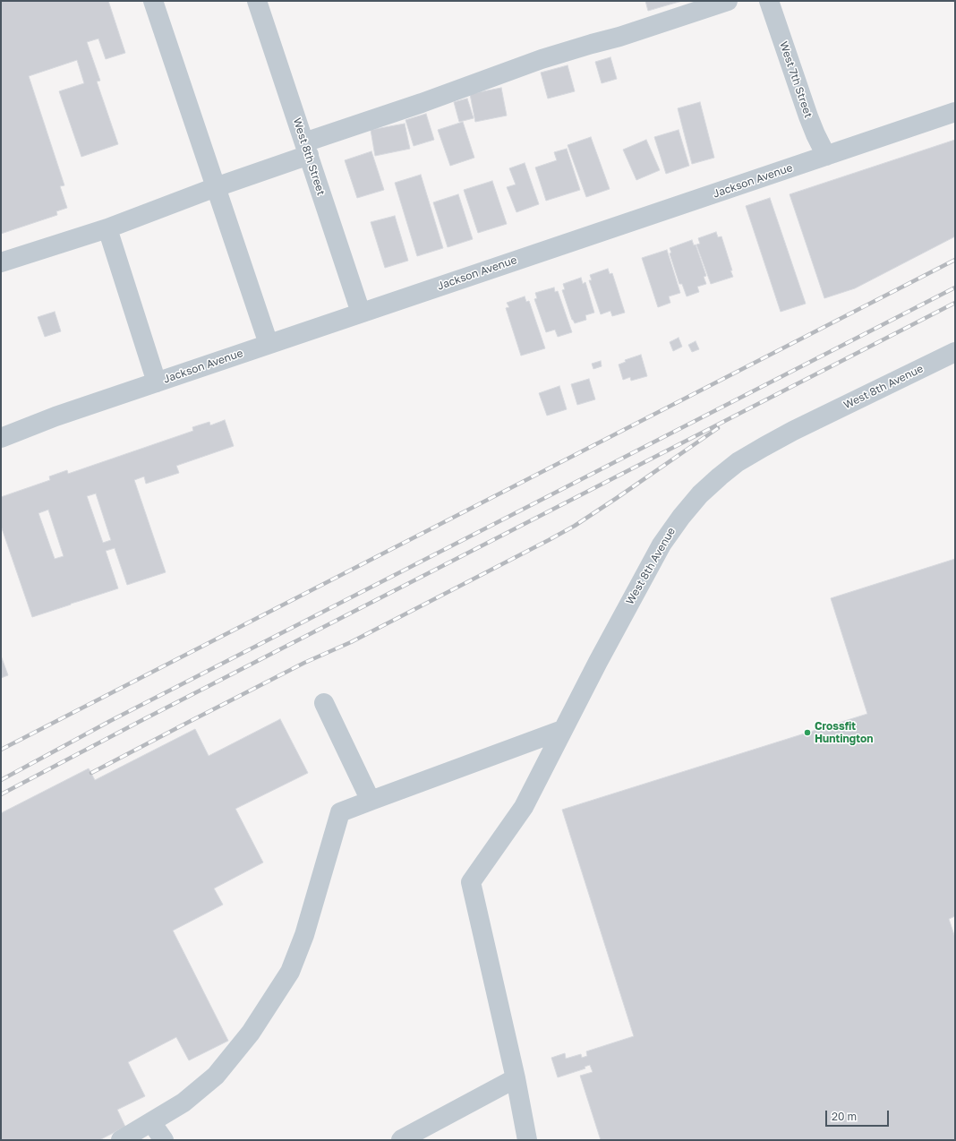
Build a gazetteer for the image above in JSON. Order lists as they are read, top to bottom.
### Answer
{
  "streets": {
    "street": [
      "West 7th Street",
      "West 8th Street",
      "Jackson Avenue",
      "West 8th Avenue"
    ]
  },
  "crossings": [
    ["West 7th Street", "Jackson Avenue"],
    ["West 8th Street", "Jackson Avenue"]
  ],
  "places": ["Crossfit Huntington"],
  "scale_bar": "20 m"
}
